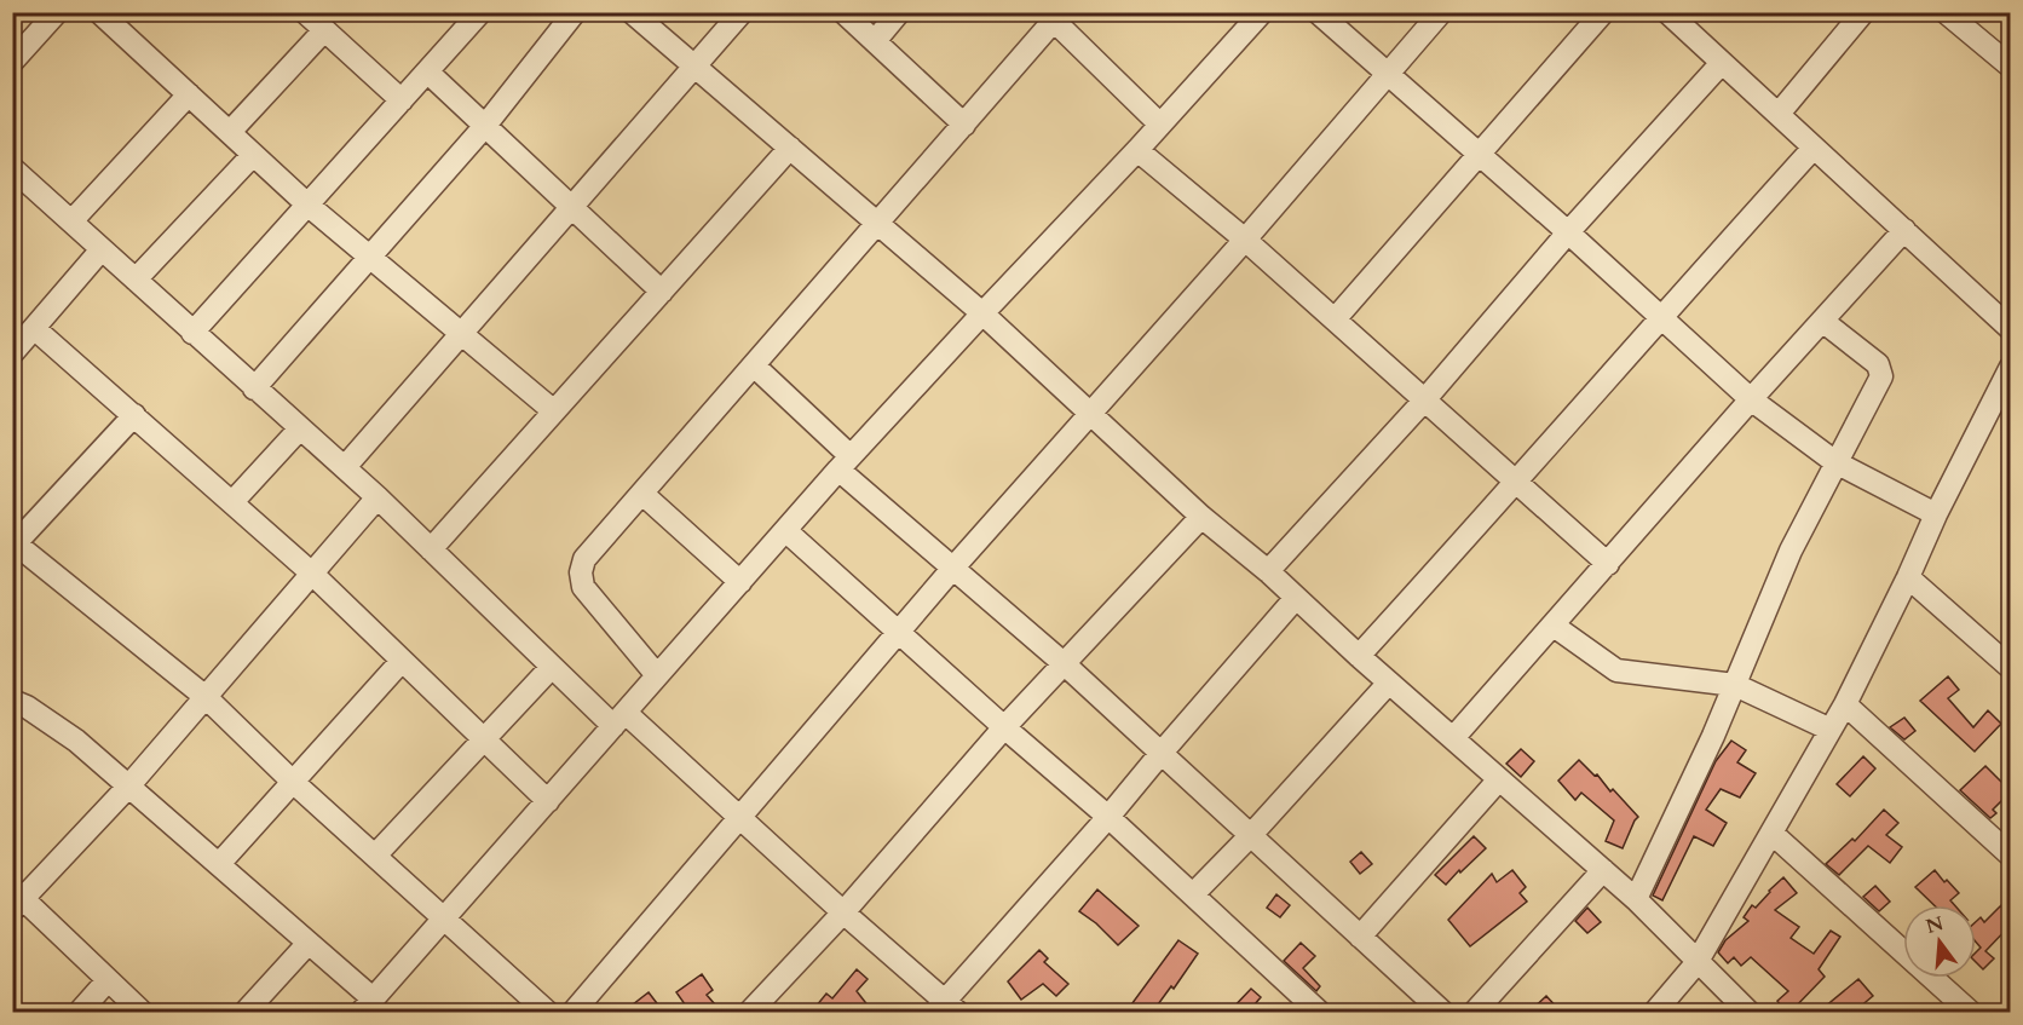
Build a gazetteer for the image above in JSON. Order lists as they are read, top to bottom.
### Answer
{
  "north": "top"
}
